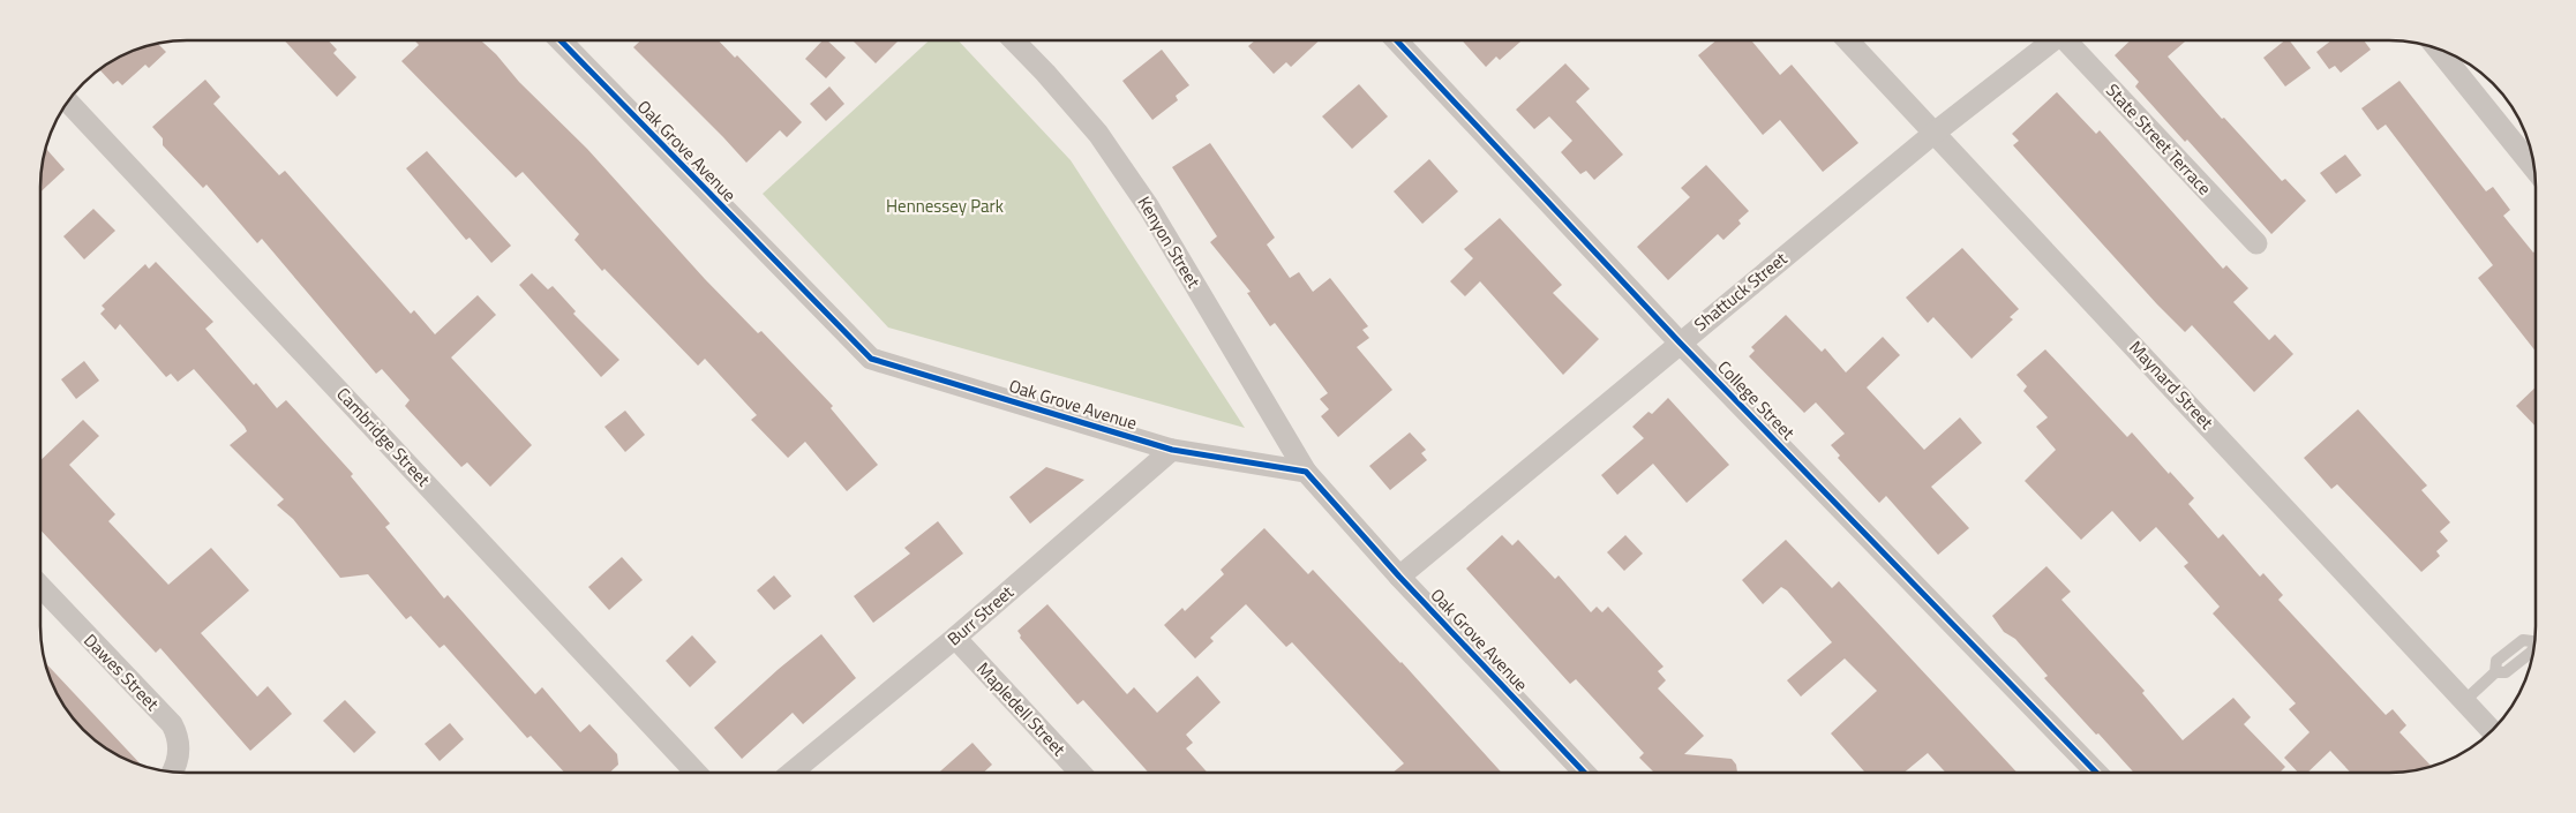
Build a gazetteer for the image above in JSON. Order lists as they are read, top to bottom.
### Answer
{
  "streets": {
    "street": [
      "State Street Terrace",
      "Oak Grove Avenue",
      "Kenyon Street",
      "Shattuck Street",
      "Maynard Street",
      "College Street",
      "Cambridge Street",
      "Burr Street",
      "Dawes Street",
      "Mapledell Street"
    ]
  },
  "crossings": [
    ["Oak Grove Avenue", "Kenyon Street"],
    ["Oak Grove Avenue", "Shattuck Street"],
    ["Oak Grove Avenue", "Burr Street"],
    ["Shattuck Street", "Maynard Street"],
    ["Shattuck Street", "College Street"],
    ["Burr Street", "Mapledell Street"]
  ],
  "parks": ["Hennessey Park"]
}
